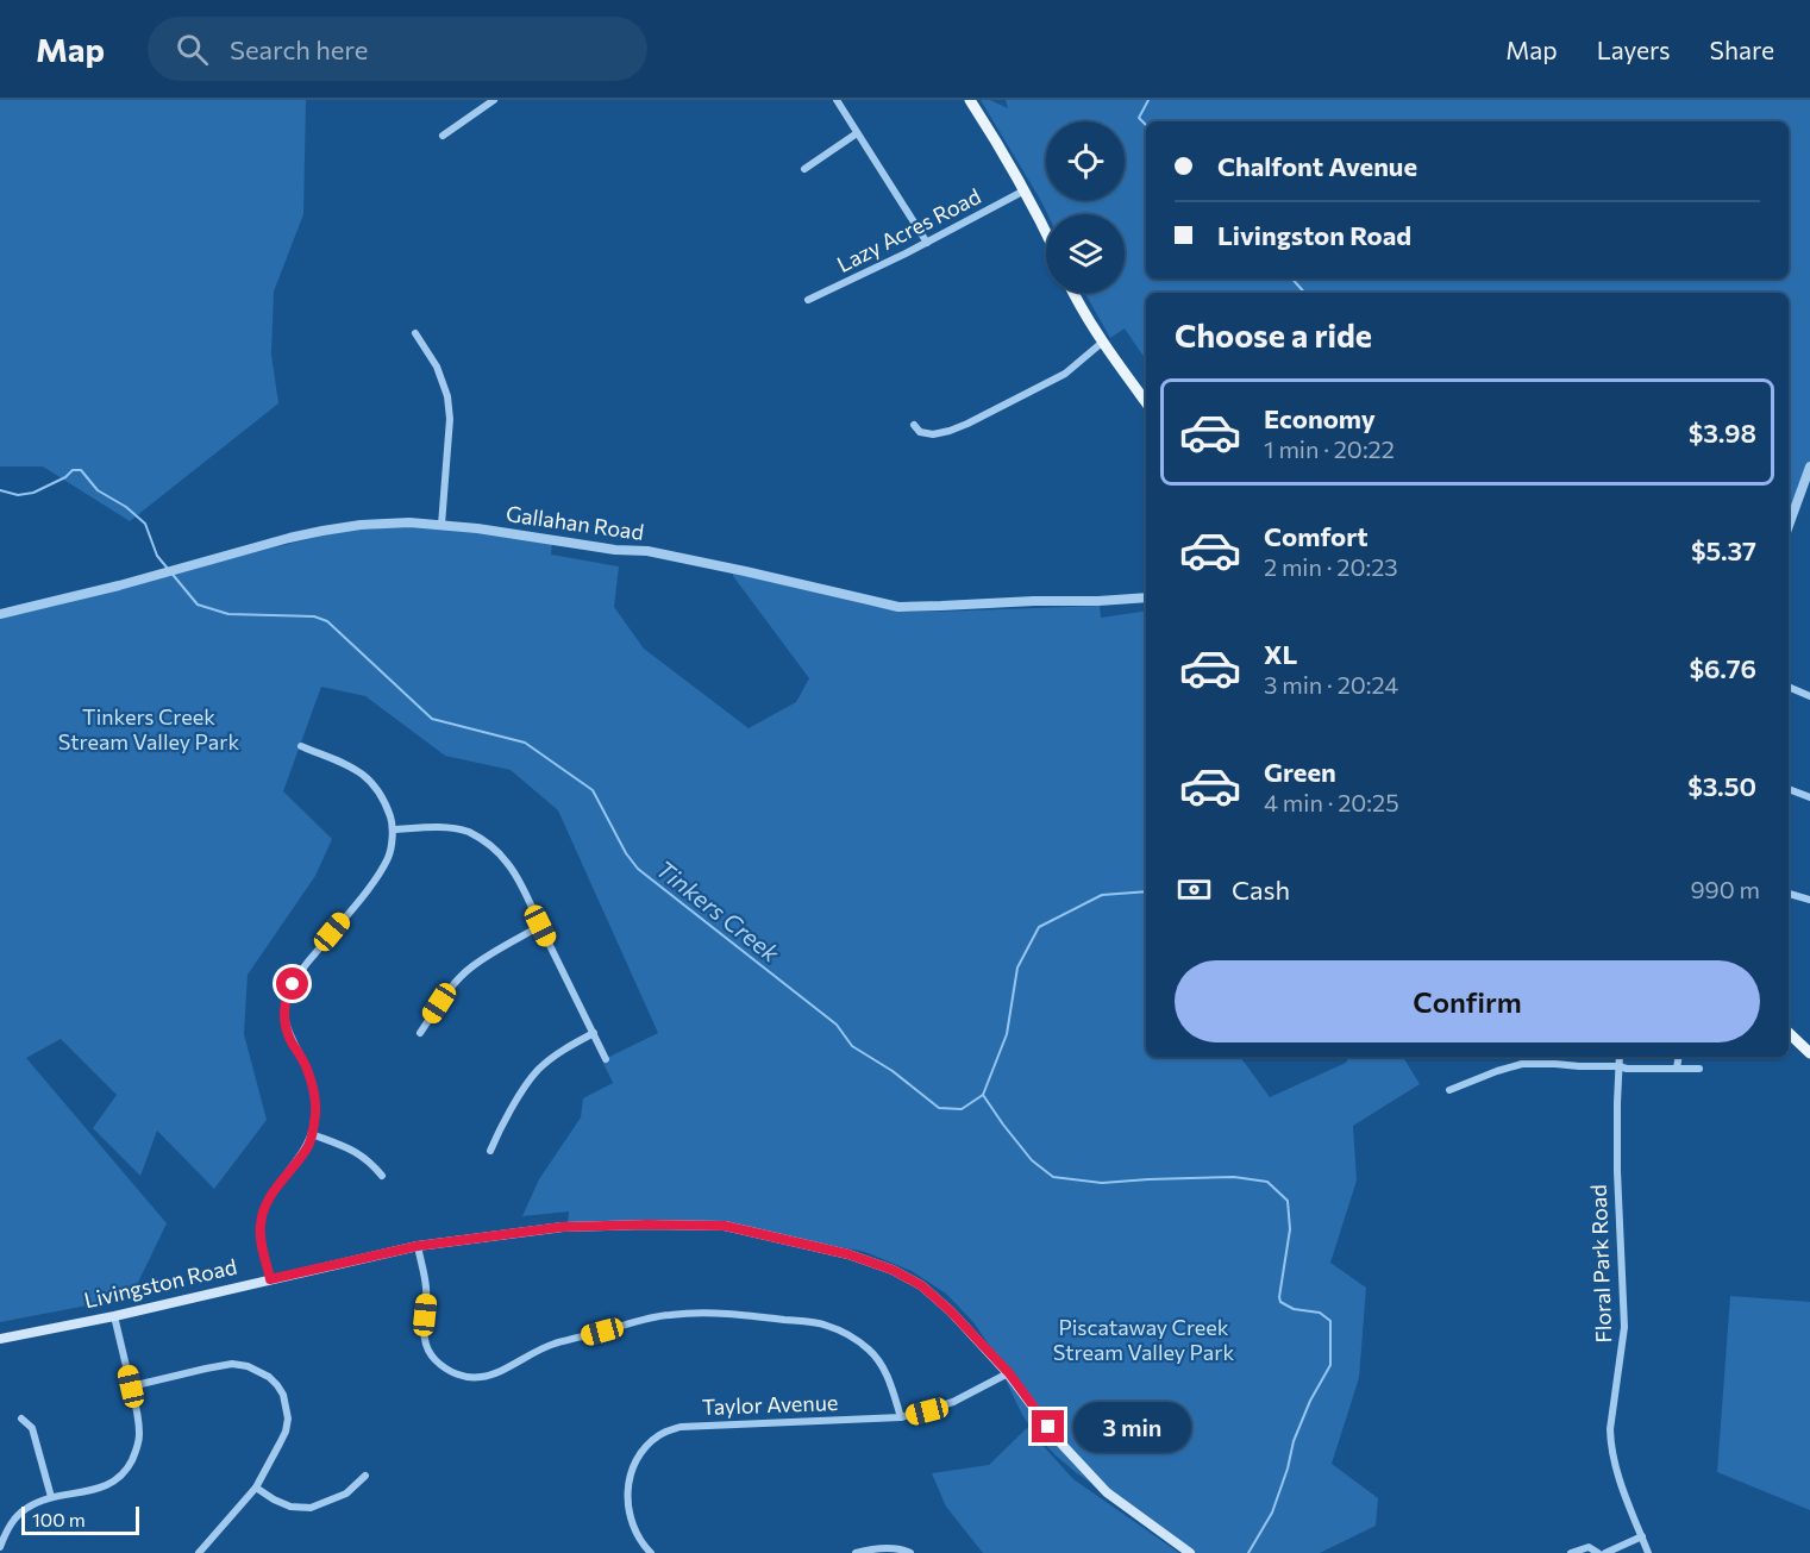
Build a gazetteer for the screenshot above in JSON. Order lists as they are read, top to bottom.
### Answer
{
  "streets": {
    "main road": ["Livingston Road"],
    "street": [
      "Lazy Acres Road",
      "Gallahan Road",
      "Floral Park Road",
      "Taylor Avenue"
    ]
  },
  "crossings": [
    ["Livingston Road", "Taylor Avenue"]
  ],
  "water": ["Tinkers Creek"],
  "parks": ["Tinkers Creek Stream Valley Park", "Piscataway Creek Stream Valley Park"],
  "scale_bar": "100 m",
  "page": {
    "header": "Map",
    "search": "Search here",
    "nav": ["Map", "Layers", "Share"],
    "banner": ["Chalfont Avenue", "Livingston Road"],
    "heading": "Choose a ride",
    "list": [
      {
        "name": "Economy",
        "note": "1 min · 20:22",
        "value": "$3.98"
      },
      {
        "name": "Comfort",
        "note": "2 min · 20:23",
        "value": "$5.37"
      },
      {
        "name": "XL",
        "note": "3 min · 20:24",
        "value": "$6.76"
      },
      {
        "name": "Green",
        "note": "4 min · 20:25",
        "value": "$3.50"
      }
    ],
    "pay": ["Cash", "990 m"],
    "buttons": "Confirm",
    "bubble": "3 min",
    "scale": "100 m"
  }
}
